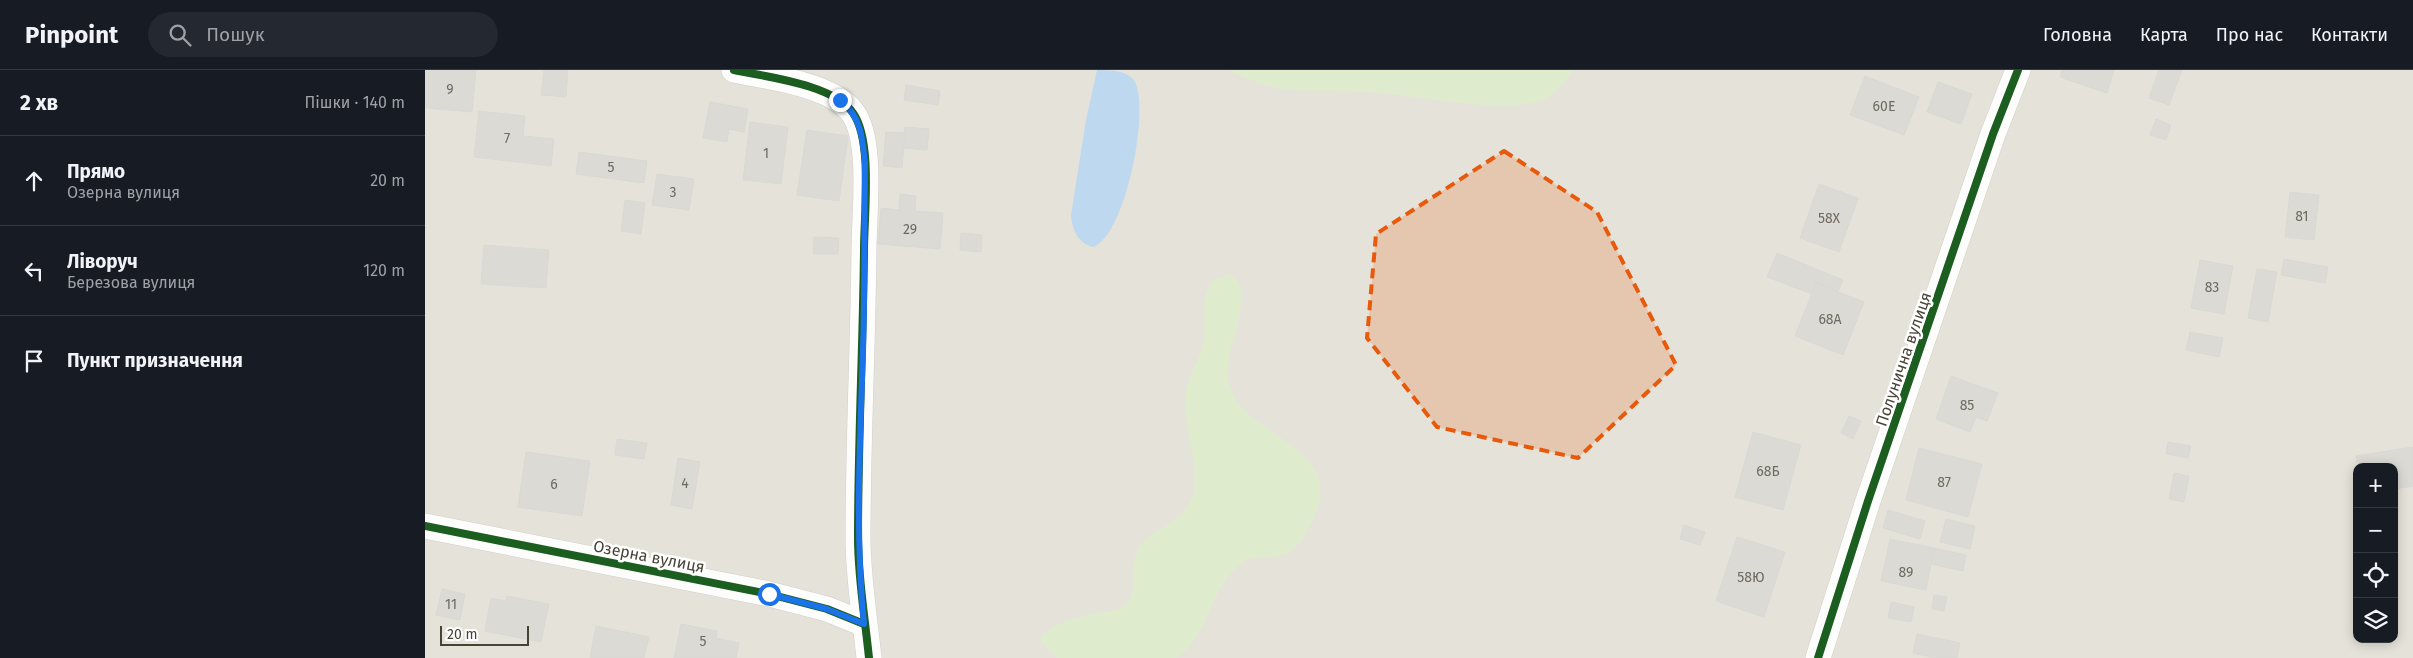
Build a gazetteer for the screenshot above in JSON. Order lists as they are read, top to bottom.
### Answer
{
  "streets": {
    "street": ["Полунична вулиця", "Озерна вулиця"]
  },
  "house_numbers": [
    "9",
    "60Е",
    "7",
    "1",
    "5",
    "3",
    "81",
    "58Х",
    "29",
    "83",
    "68А",
    "85",
    "68Б",
    "87",
    "4",
    "6",
    "89",
    "58Ю",
    "11",
    "5"
  ],
  "scale_bar": "20 m",
  "page": {
    "header": "Pinpoint",
    "search": "Пошук",
    "nav": [
      "Головна",
      "Карта",
      "Про нас",
      "Контакти"
    ],
    "heading": ["2 хв", "Пішки · 140 m"],
    "list": [
      ["Прямо", "Озерна вулиця", "20 m"],
      ["Ліворуч", "Березова вулиця", "120 m"],
      "Пункт призначення"
    ],
    "map_buttons": ["+", "−"],
    "scale": "20 m"
  }
}
